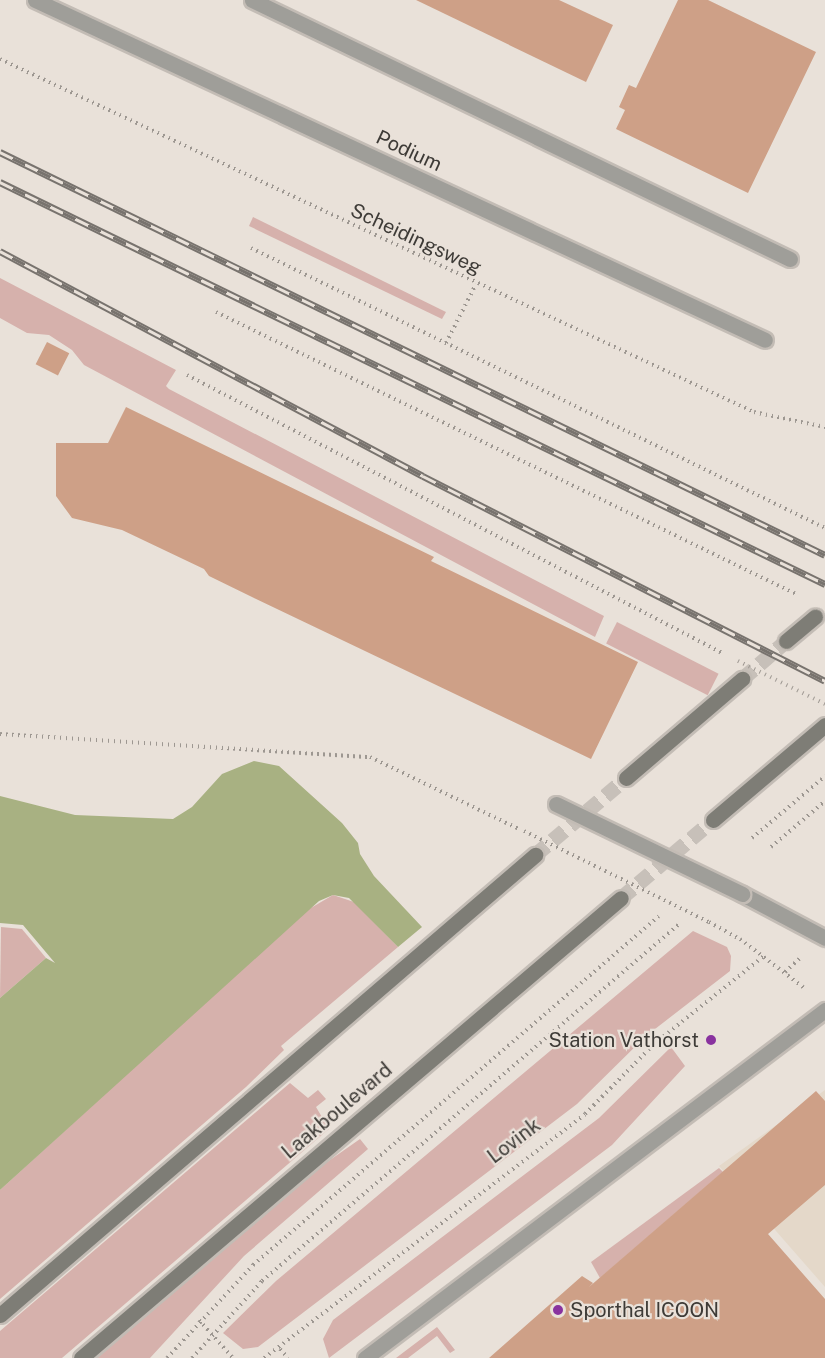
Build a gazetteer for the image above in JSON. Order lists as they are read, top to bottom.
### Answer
{
  "streets": {
    "main road": ["Laakboulevard"],
    "street": ["Podium"],
    "path": ["Scheidingsweg", "Lovink"]
  },
  "places": ["Station Vathorst", "Sporthal ICOON"]
}
